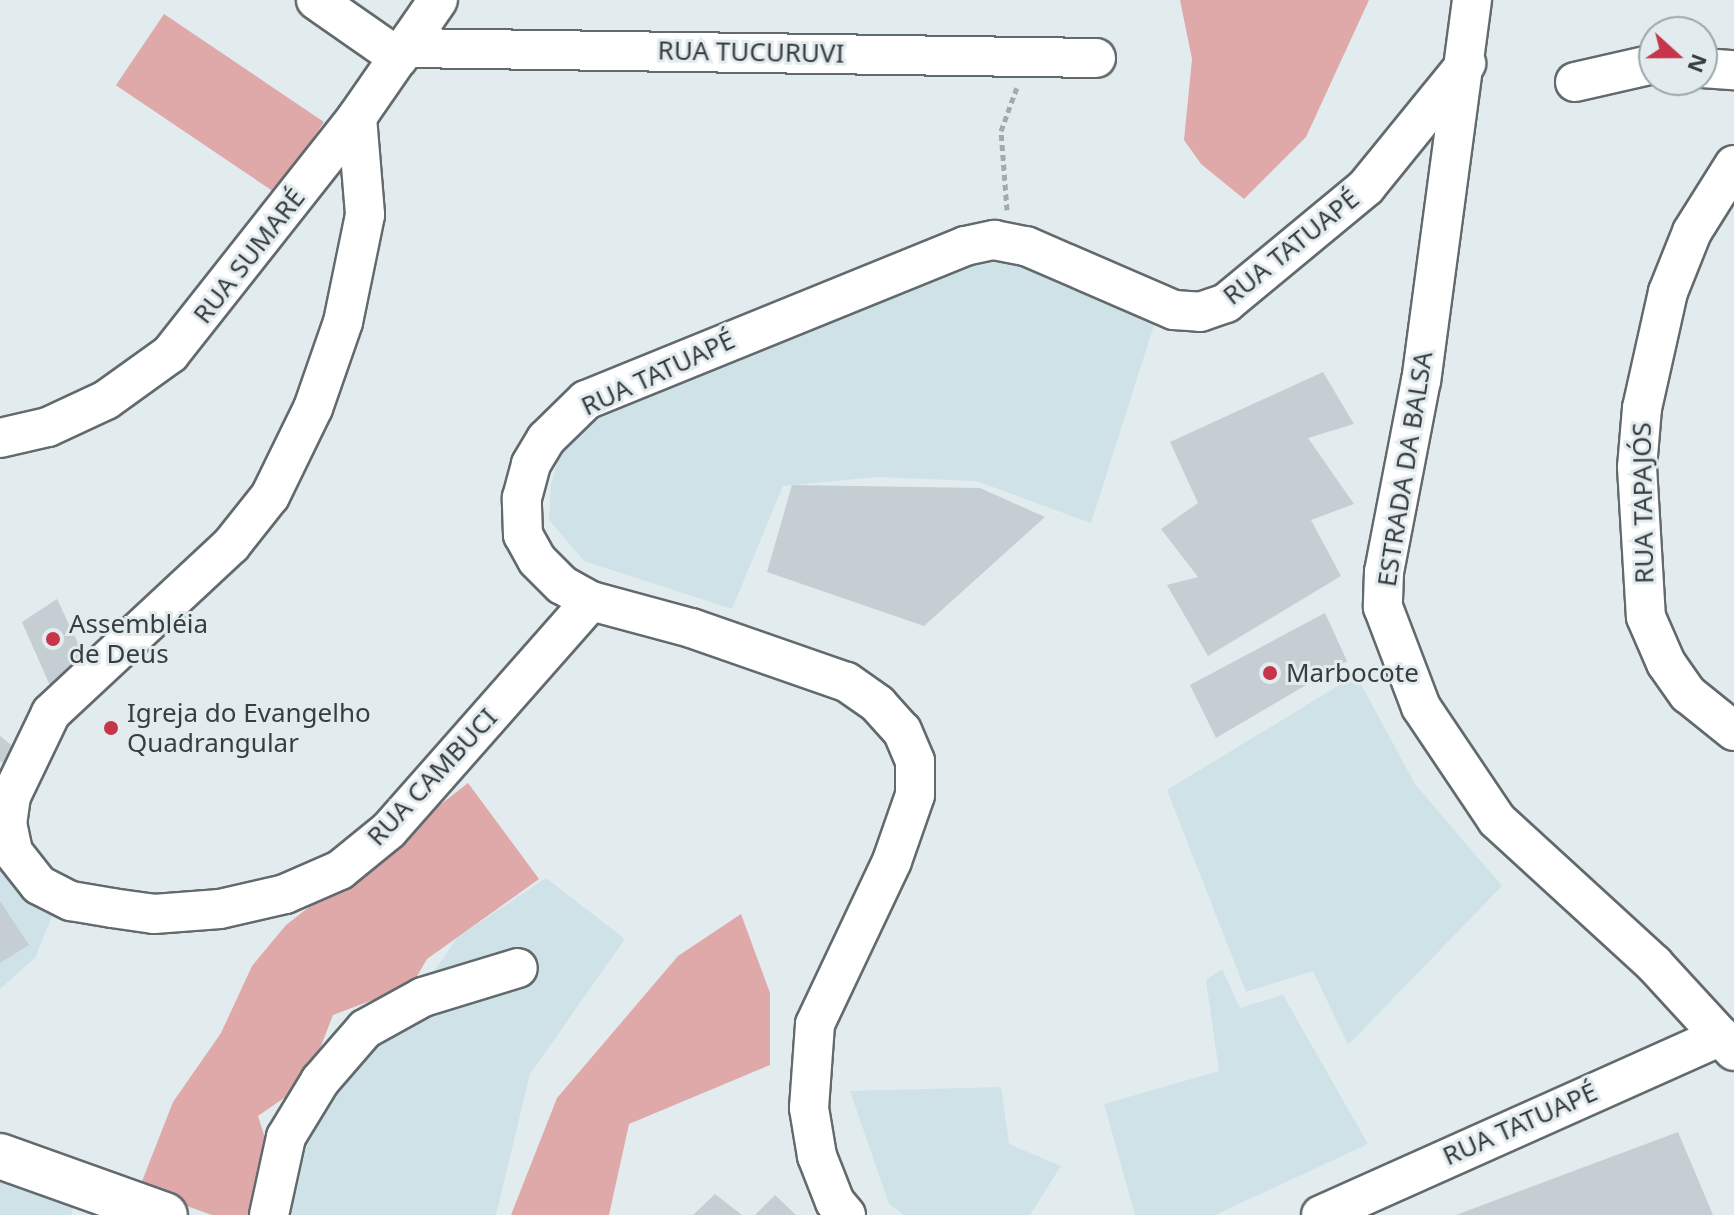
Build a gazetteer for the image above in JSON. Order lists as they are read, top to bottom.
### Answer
{
  "streets": {
    "street": [
      "RUA TUCURUVI",
      "RUA TATUAPÉ",
      "RUA SUMARÉ",
      "ESTRADA DA BALSA",
      "RUA TAPAJÓS",
      "RUA CAMBUCI"
    ]
  },
  "crossings": [
    ["RUA TUCURUVI", "RUA SUMARÉ"],
    ["RUA TATUAPÉ", "ESTRADA DA BALSA"],
    ["RUA TATUAPÉ", "RUA CAMBUCI"],
    ["RUA SUMARÉ", "RUA CAMBUCI"]
  ],
  "places": ["Assembléia de Deus", "Marbocote", "Igreja do Evangelho Quadrangular"],
  "north": "right"
}
